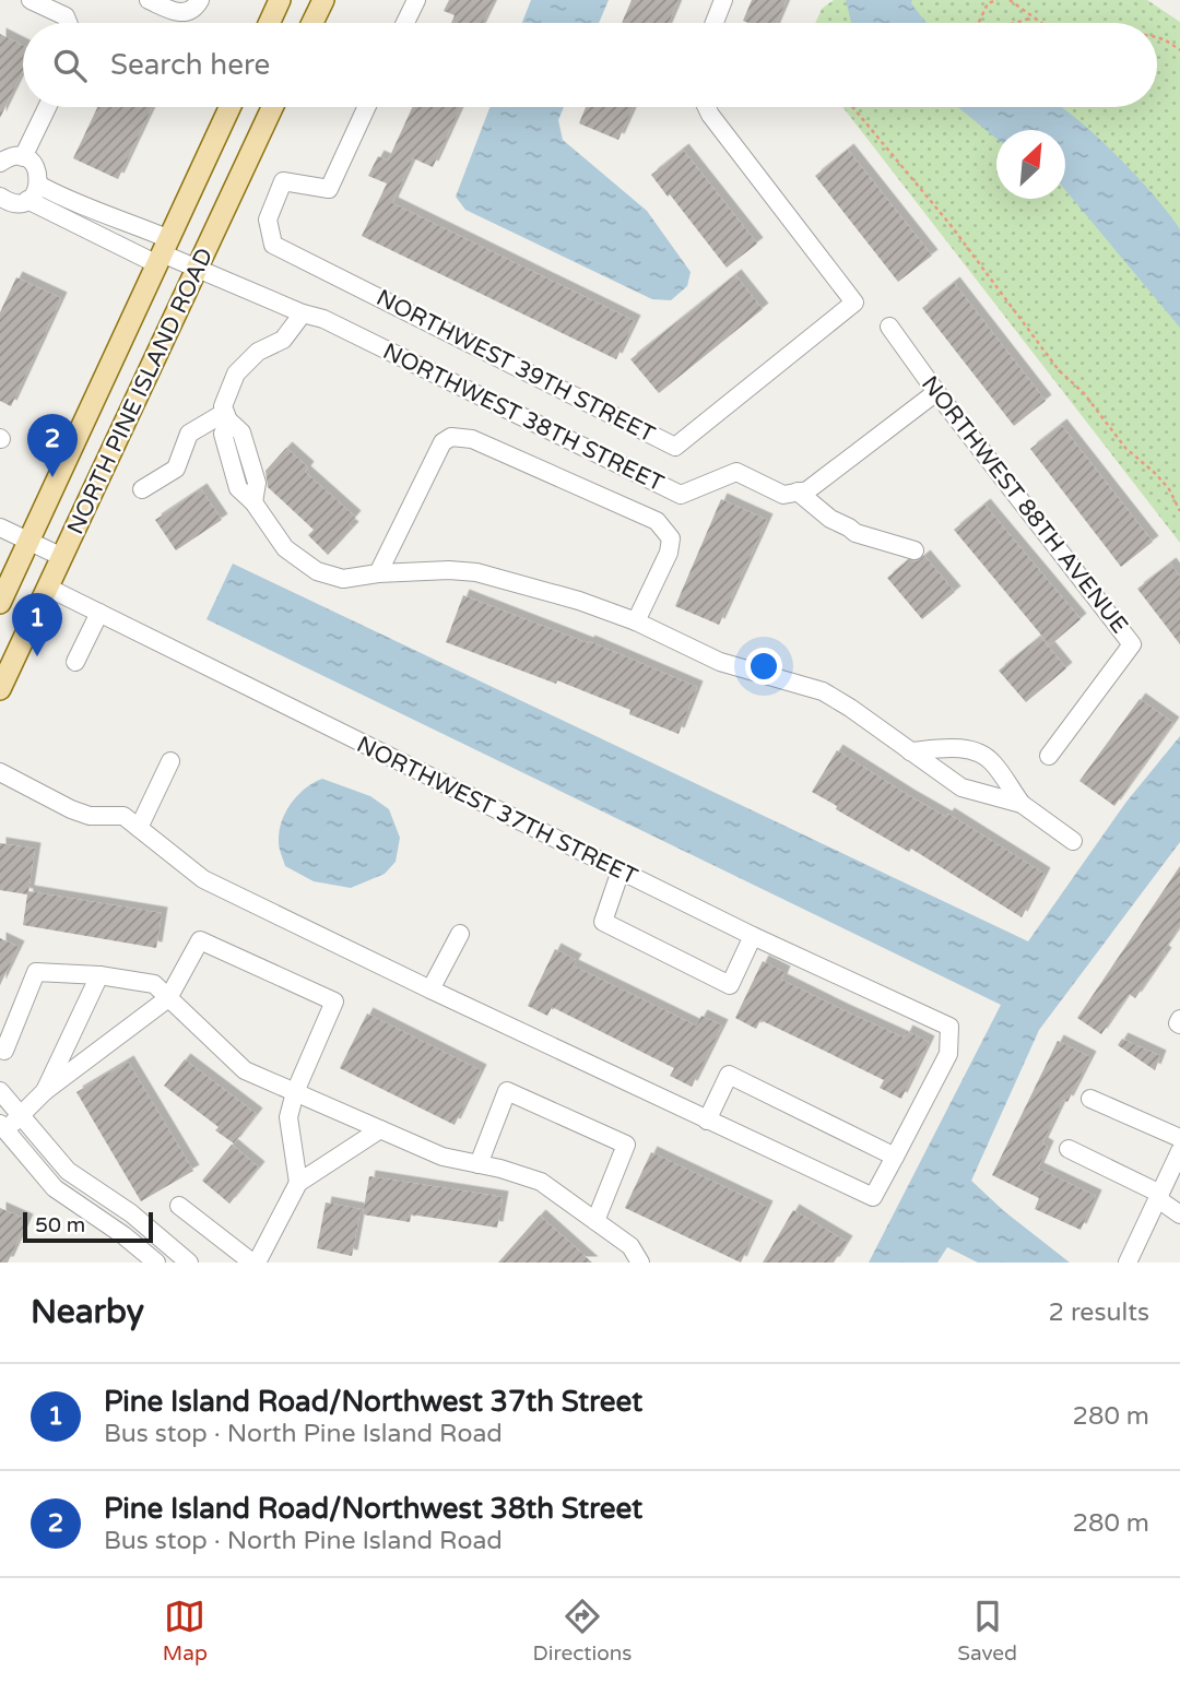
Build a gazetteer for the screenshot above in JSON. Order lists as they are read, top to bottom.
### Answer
{
  "streets": {
    "main road": ["NORTH PINE ISLAND ROAD"],
    "street": [
      "NORTHWEST 39TH STREET",
      "NORTHWEST 38TH STREET",
      "NORTHWEST 88TH AVENUE",
      "NORTHWEST 37TH STREET"
    ]
  },
  "crossings": [
    ["NORTH PINE ISLAND ROAD", "NORTHWEST 38TH STREET"],
    ["NORTH PINE ISLAND ROAD", "NORTHWEST 37TH STREET"]
  ],
  "scale_bar": "50 m",
  "north": "top right",
  "page": {
    "search": "Search here",
    "pins": ["2", "1"],
    "scale": "50 m",
    "heading": ["Nearby", "2 results"],
    "list": [
      {
        "mark": "1",
        "name": "Pine Island Road/Northwest 37th Street",
        "note": "Bus stop · North Pine Island Road",
        "value": "280 m"
      },
      {
        "mark": "2",
        "name": "Pine Island Road/Northwest 38th Street",
        "note": "Bus stop · North Pine Island Road",
        "value": "280 m"
      }
    ],
    "nav": ["Map", "Directions", "Saved"]
  }
}
